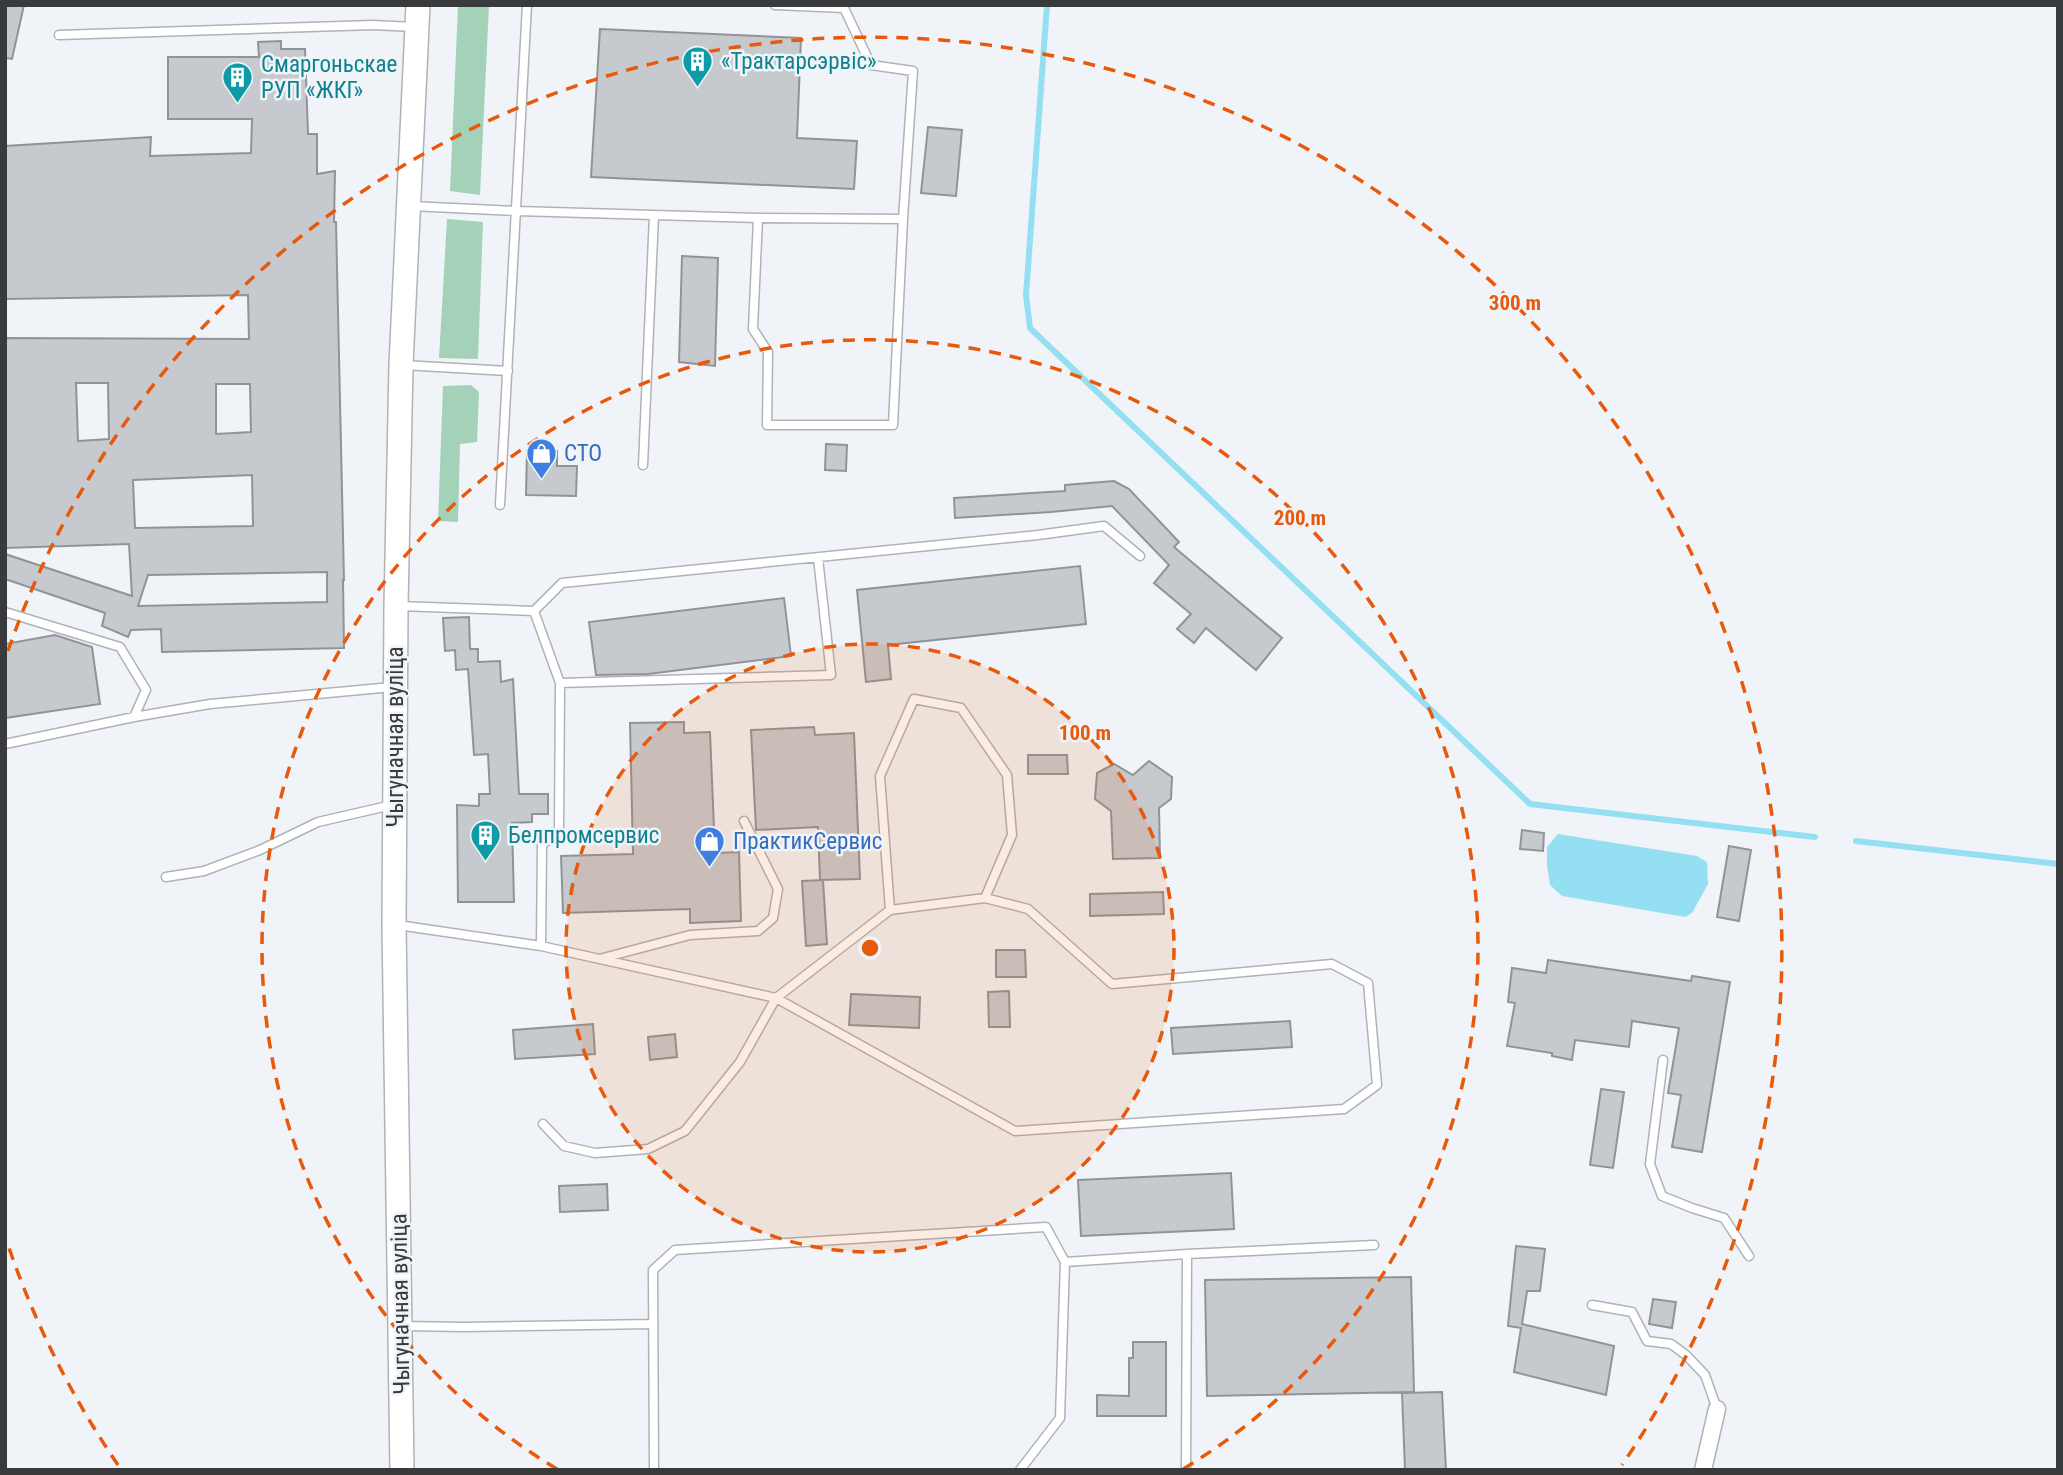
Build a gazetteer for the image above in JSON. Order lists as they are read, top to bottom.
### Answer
{
  "streets": {
    "street": ["Чыгуначная вуліца"]
  },
  "places": {
    "building": ["«Трактарсэрвіс»", "Смаргоньскае РУП «ЖКГ»", "Белпромсервис"],
    "shop": ["СТО", "ПрактикСервис"]
  },
  "rings": ["300 m", "200 m", "100 m"]
}
